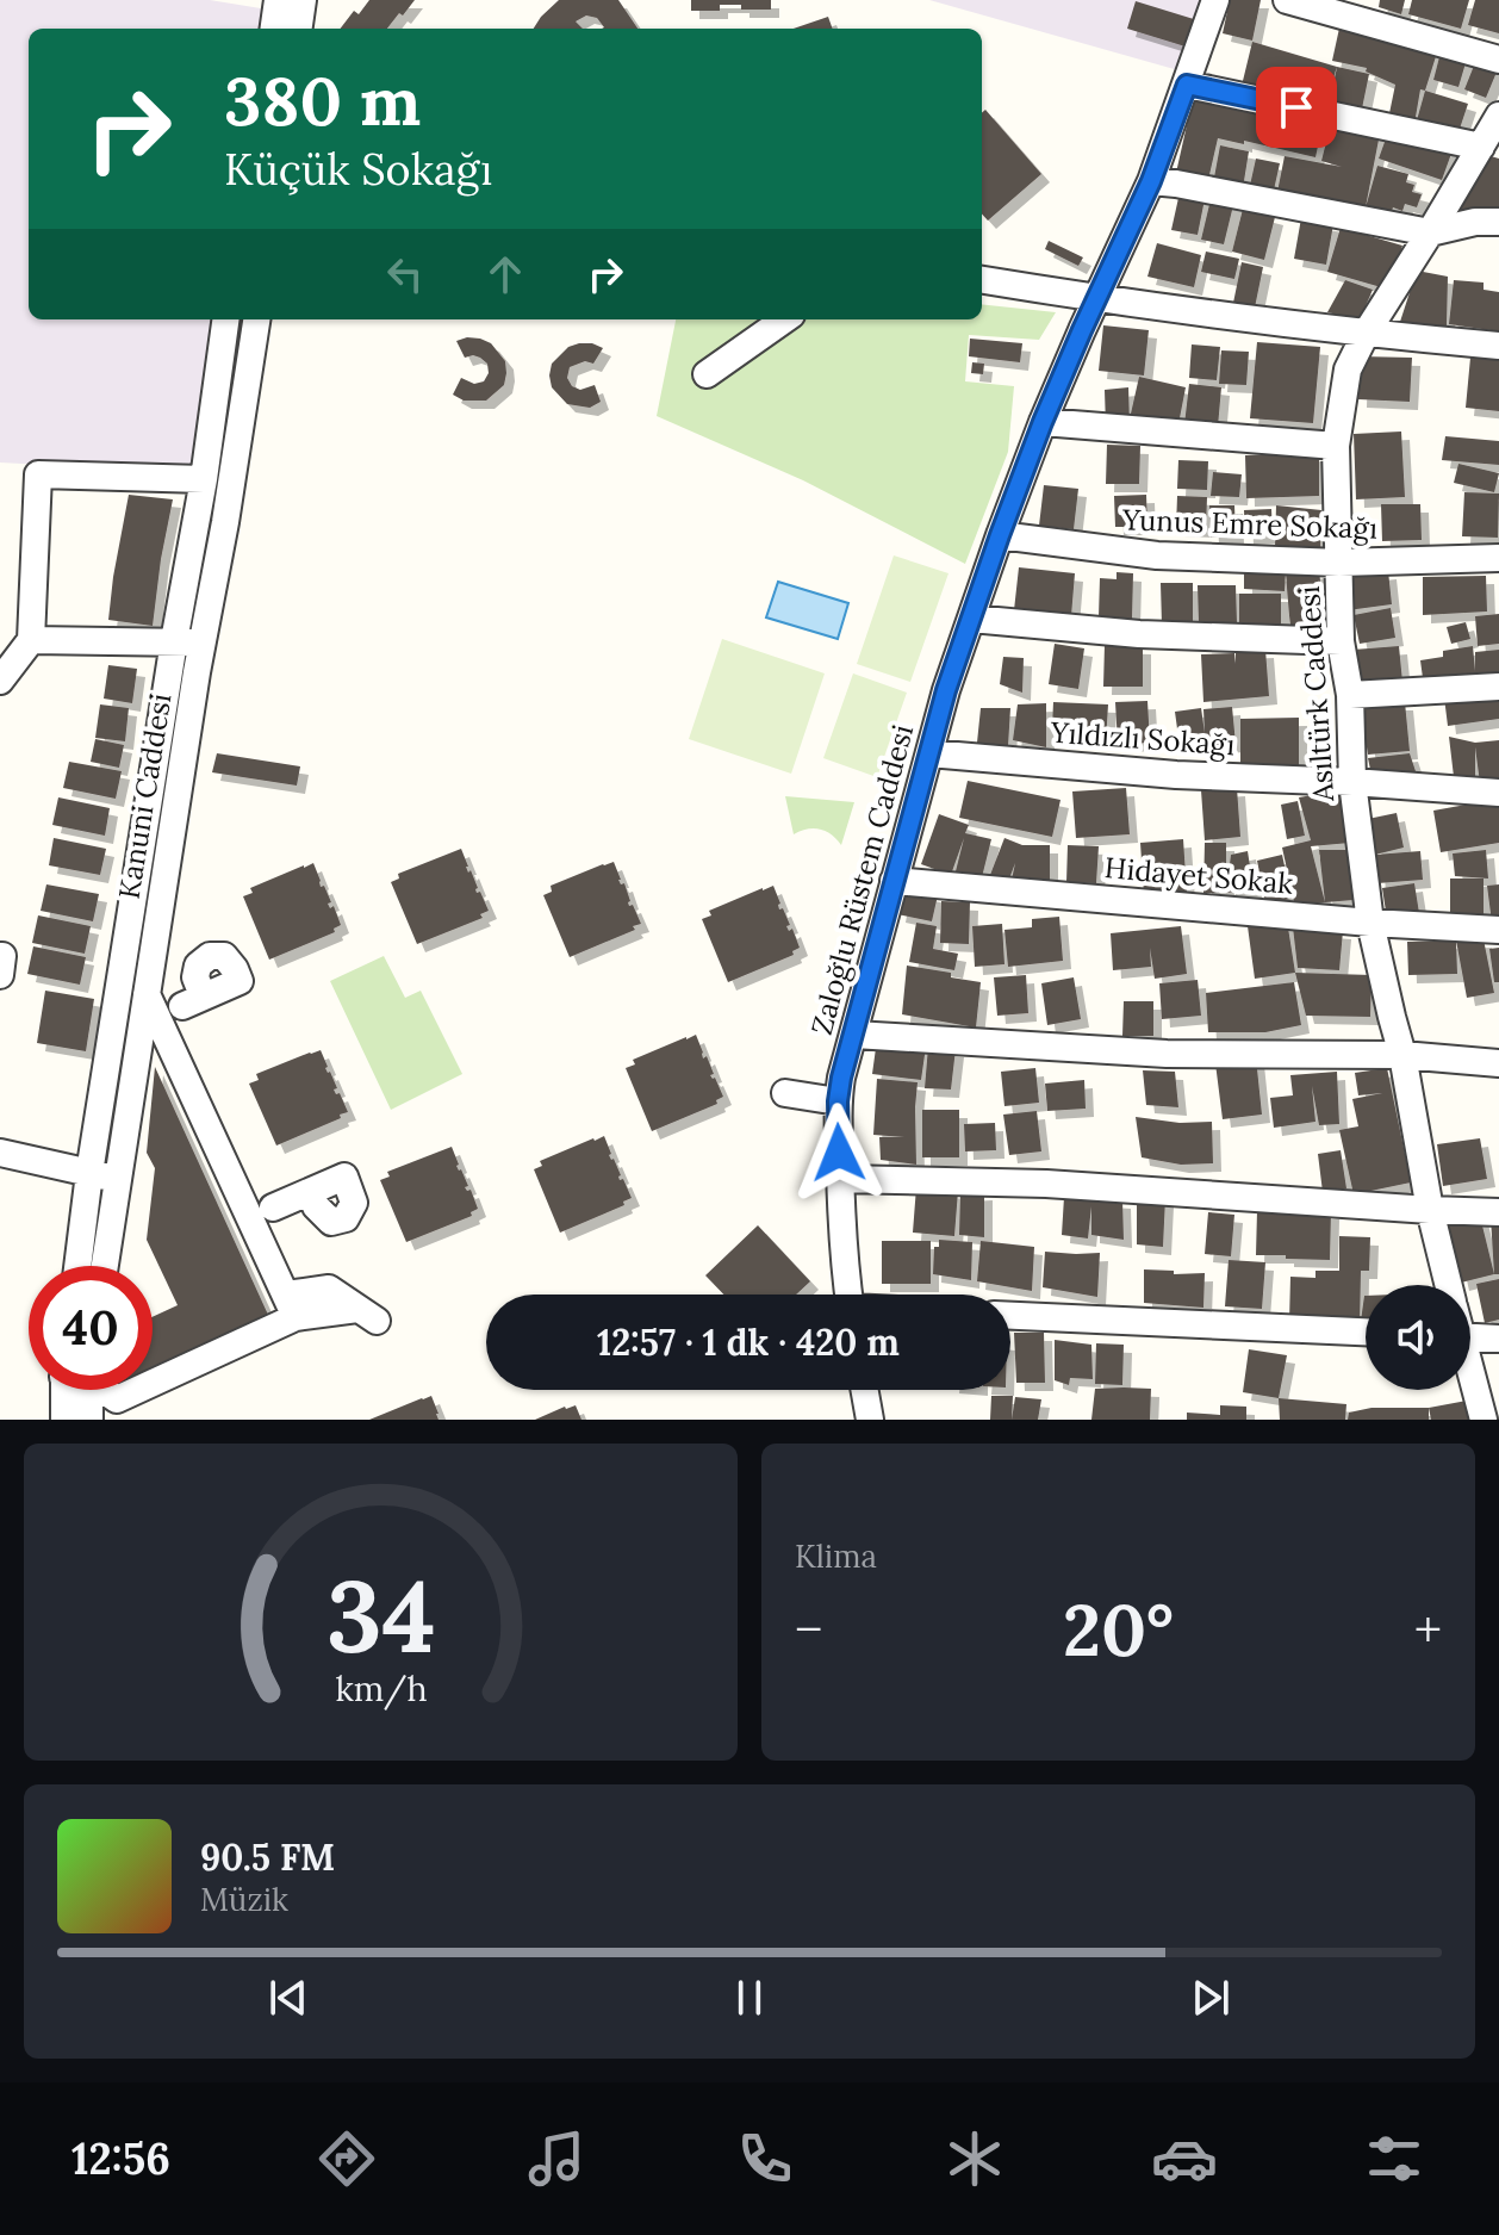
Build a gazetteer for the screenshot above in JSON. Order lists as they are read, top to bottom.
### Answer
{
  "streets": {
    "street": [
      "Yunus Emre Sokağı",
      "Asıltürk Caddesi",
      "Yıldızlı Sokağı",
      "Kanuni Caddesi",
      "Hidayet Sokak",
      "Zaloğlu Rüstem Caddesi"
    ]
  },
  "crossings": [
    ["Yunus Emre Sokağı", "Asıltürk Caddesi"],
    ["Yunus Emre Sokağı", "Zaloğlu Rüstem Caddesi"],
    ["Asıltürk Caddesi", "Yıldızlı Sokağı"],
    ["Asıltürk Caddesi", "Hidayet Sokak"],
    ["Yıldızlı Sokağı", "Zaloğlu Rüstem Caddesi"],
    ["Hidayet Sokak", "Zaloğlu Rüstem Caddesi"]
  ],
  "page": {
    "turn": ["380 m", "Küçük Sokağı"],
    "limit": "40",
    "trip": "12:57 · 1 dk · 420 m",
    "tile": "Klima",
    "heat": ["−", "20°", "+"],
    "song": ["90.5 FM", "Müzik"],
    "tabs": "12:56",
    "gauge": ["34", "km/h"]
  }
}
